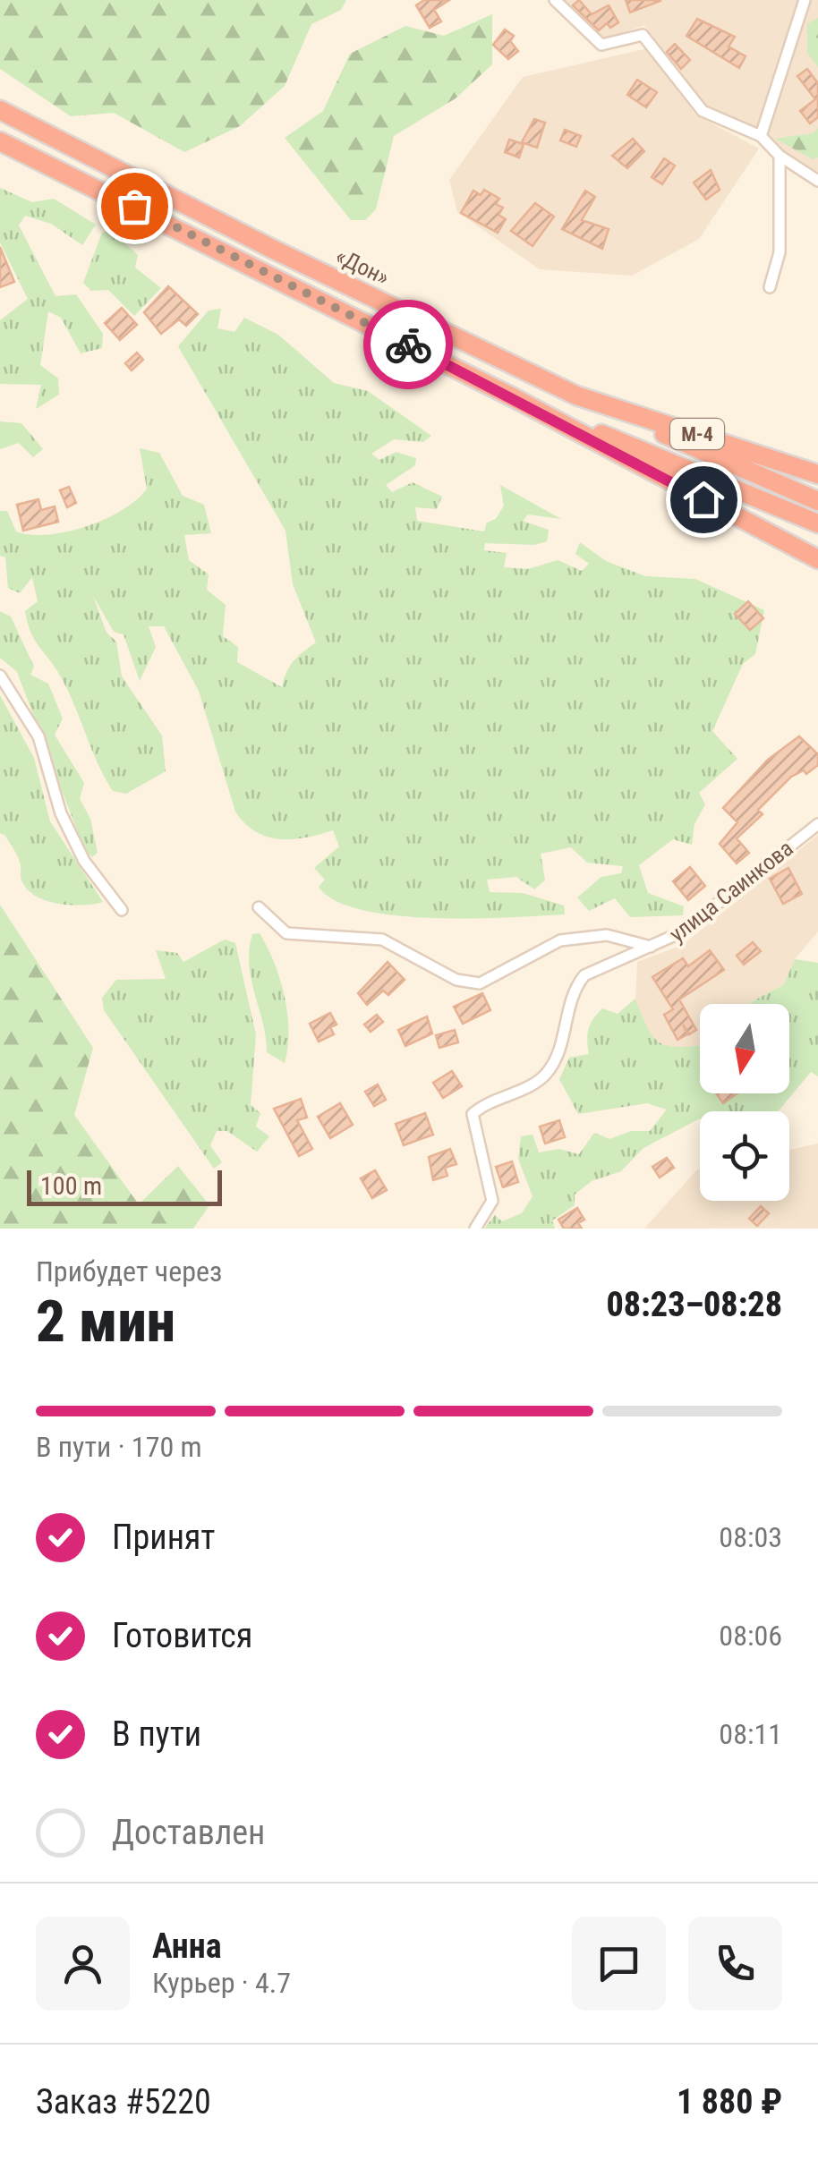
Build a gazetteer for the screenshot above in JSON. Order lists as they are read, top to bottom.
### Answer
{
  "streets": {
    "highway": ["«Дон»", "М-4"],
    "street": ["улица Саинкова"]
  },
  "scale_bar": "100 m",
  "north": "bottom",
  "page": {
    "scale": "100 m",
    "heading": ["2 мин", "Прибудет через", "08:23–08:28"],
    "panel": [
      "Анна",
      "Курьер · 4.7",
      "Заказ #5220",
      "1 880 ₽"
    ],
    "bar": "В пути · 170 m",
    "list": [
      ["Принят", "08:03"],
      ["Готовится", "08:06"],
      ["В пути", "08:11"],
      "Доставлен"
    ]
  }
}
